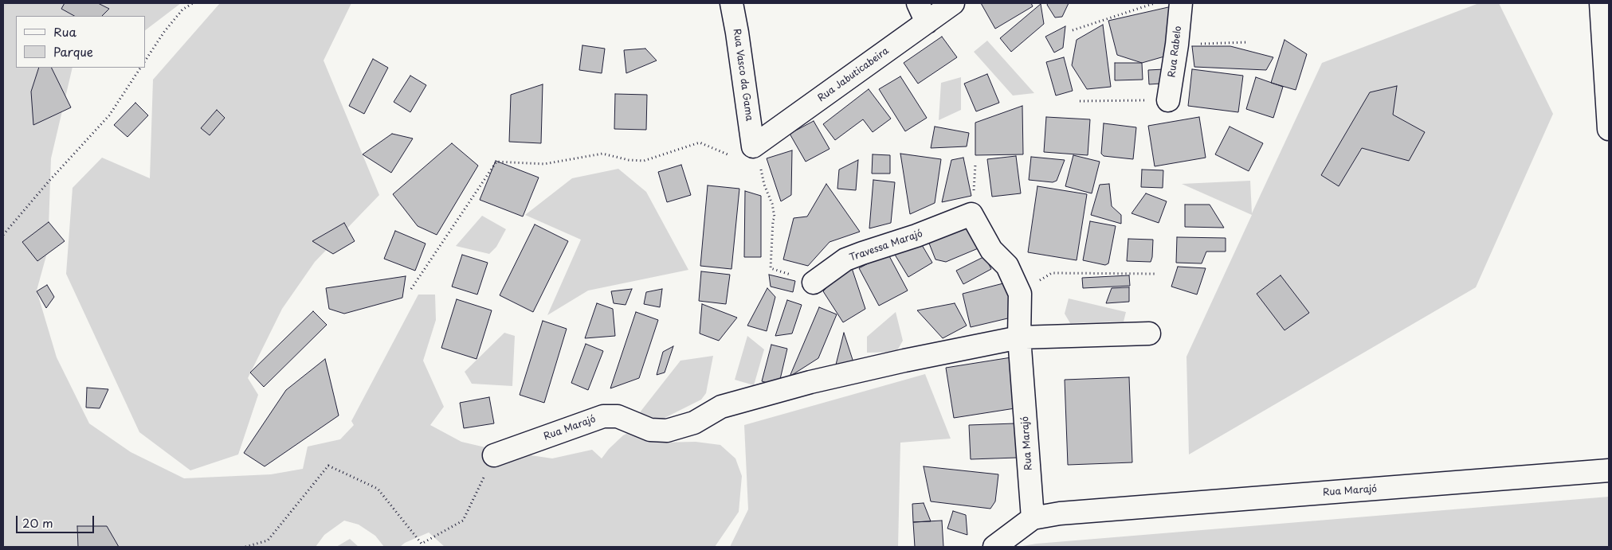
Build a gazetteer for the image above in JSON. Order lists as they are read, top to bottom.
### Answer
{
  "streets": {
    "street": [
      "Rua Rabelo",
      "Rua Vasco da Gama",
      "Rua Jabuticabeira",
      "Travessa Marajó",
      "Rua Marajó"
    ]
  },
  "crossings": [
    ["Rua Vasco da Gama", "Rua Jabuticabeira"],
    ["Travessa Marajó", "Rua Marajó"]
  ],
  "legend": ["Rua", "Parque"],
  "scale_bar": "20 m"
}
